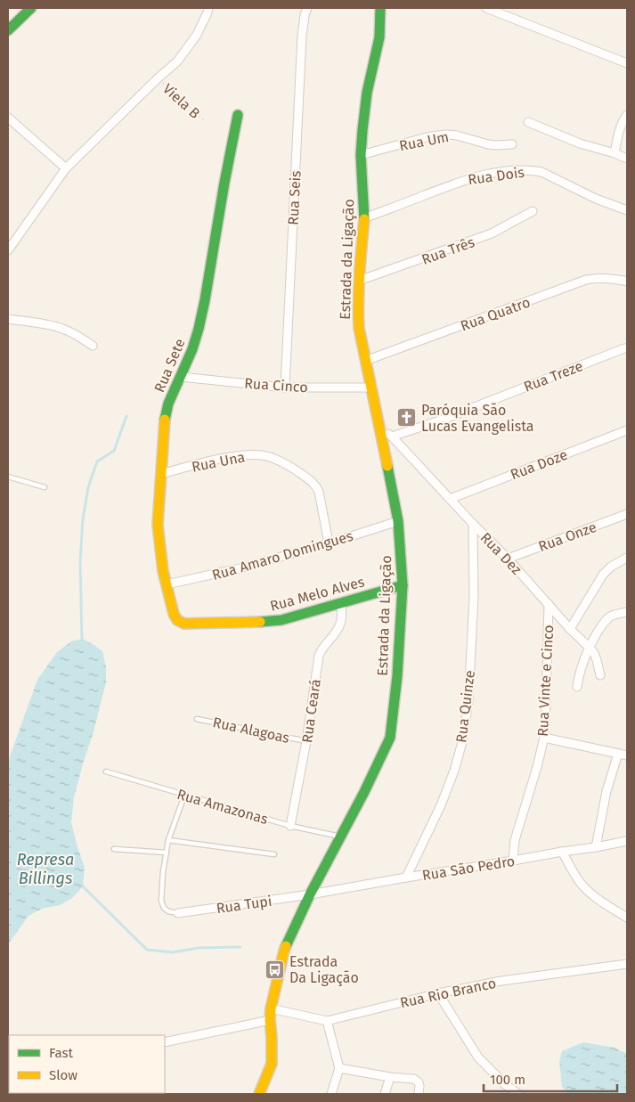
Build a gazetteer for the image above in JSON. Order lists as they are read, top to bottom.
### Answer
{
  "streets": {
    "street": [
      "Rua Um",
      "Rua Dois",
      "Rua Seis",
      "Rua Três",
      "Estrada da Ligação",
      "Rua Quatro",
      "Rua Sete",
      "Rua Treze",
      "Rua Cinco",
      "Rua Una",
      "Rua Doze",
      "Rua Onze",
      "Rua Dez",
      "Rua Amaro Domingues",
      "Rua Melo Alves",
      "Rua Vinte e Cinco",
      "Rua Quinze",
      "Rua Ceará",
      "Rua São Pedro",
      "Rua Tupi",
      "Rua Rio Branco"
    ],
    "lane": ["Rua Alagoas", "Rua Amazonas"],
    "path": ["Viela B"]
  },
  "crossings": [
    ["Rua Um", "Estrada da Ligação"],
    ["Rua Dois", "Estrada da Ligação"],
    ["Rua Seis", "Rua Cinco"],
    ["Rua Três", "Estrada da Ligação"],
    ["Estrada da Ligação", "Rua Quatro"],
    ["Estrada da Ligação", "Rua Cinco"],
    ["Estrada da Ligação", "Rua Amaro Domingues"],
    ["Estrada da Ligação", "Rua Melo Alves"],
    ["Estrada da Ligação", "Rua Amazonas"],
    ["Estrada da Ligação", "Rua São Pedro"],
    ["Estrada da Ligação", "Rua Tupi"],
    ["Estrada da Ligação", "Rua Rio Branco"],
    ["Rua Sete", "Rua Cinco"],
    ["Rua Sete", "Rua Una"],
    ["Rua Sete", "Rua Amaro Domingues"],
    ["Rua Sete", "Rua Melo Alves"],
    ["Rua Treze", "Rua Dez"],
    ["Rua Una", "Rua Amaro Domingues"],
    ["Rua Doze", "Rua Dez"],
    ["Rua Onze", "Rua Dez"],
    ["Rua Dez", "Rua Vinte e Cinco"],
    ["Rua Dez", "Rua Quinze"],
    ["Rua Melo Alves", "Rua Ceará"],
    ["Rua Vinte e Cinco", "Rua São Pedro"],
    ["Rua Quinze", "Rua São Pedro"],
    ["Rua Ceará", "Rua Alagoas"],
    ["Rua Ceará", "Rua Amazonas"],
    ["Rua São Pedro", "Rua Tupi"]
  ],
  "water": ["Represa Billings"],
  "places": {
    "church": ["Paróquia São Lucas Evangelista"],
    "bus stop": ["Estrada Da Ligação"]
  },
  "legend": ["Fast", "Slow"],
  "scale_bar": "100 m"
}
